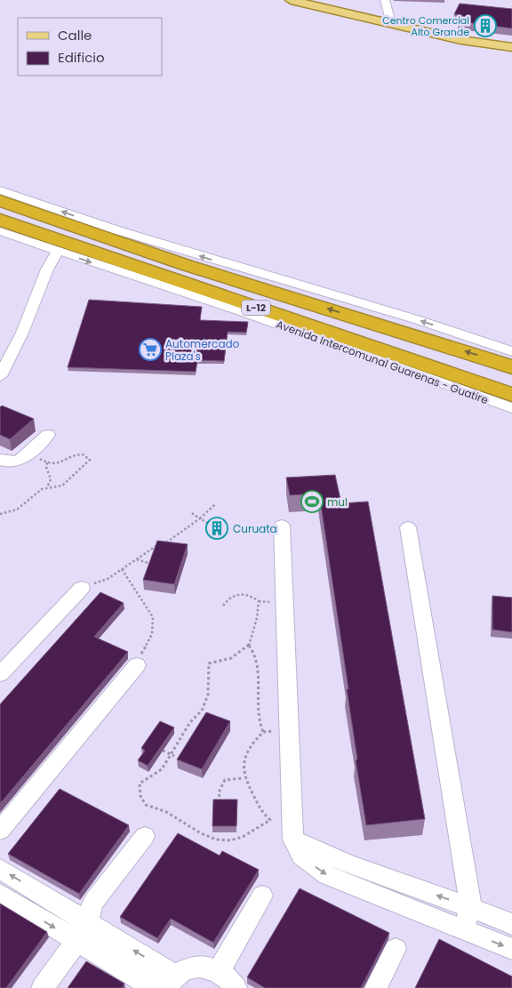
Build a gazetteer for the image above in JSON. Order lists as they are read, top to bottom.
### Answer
{
  "streets": {
    "highway": ["L-12", "Avenida Intercomunal Guarenas - Guatire"]
  },
  "places": {
    "building": ["Centro Comercial Alto Grande", "Curuata"],
    "supermarket": ["Automercado Plaza's"],
    "sports": ["mul"]
  },
  "legend": ["Calle", "Edificio"]
}
